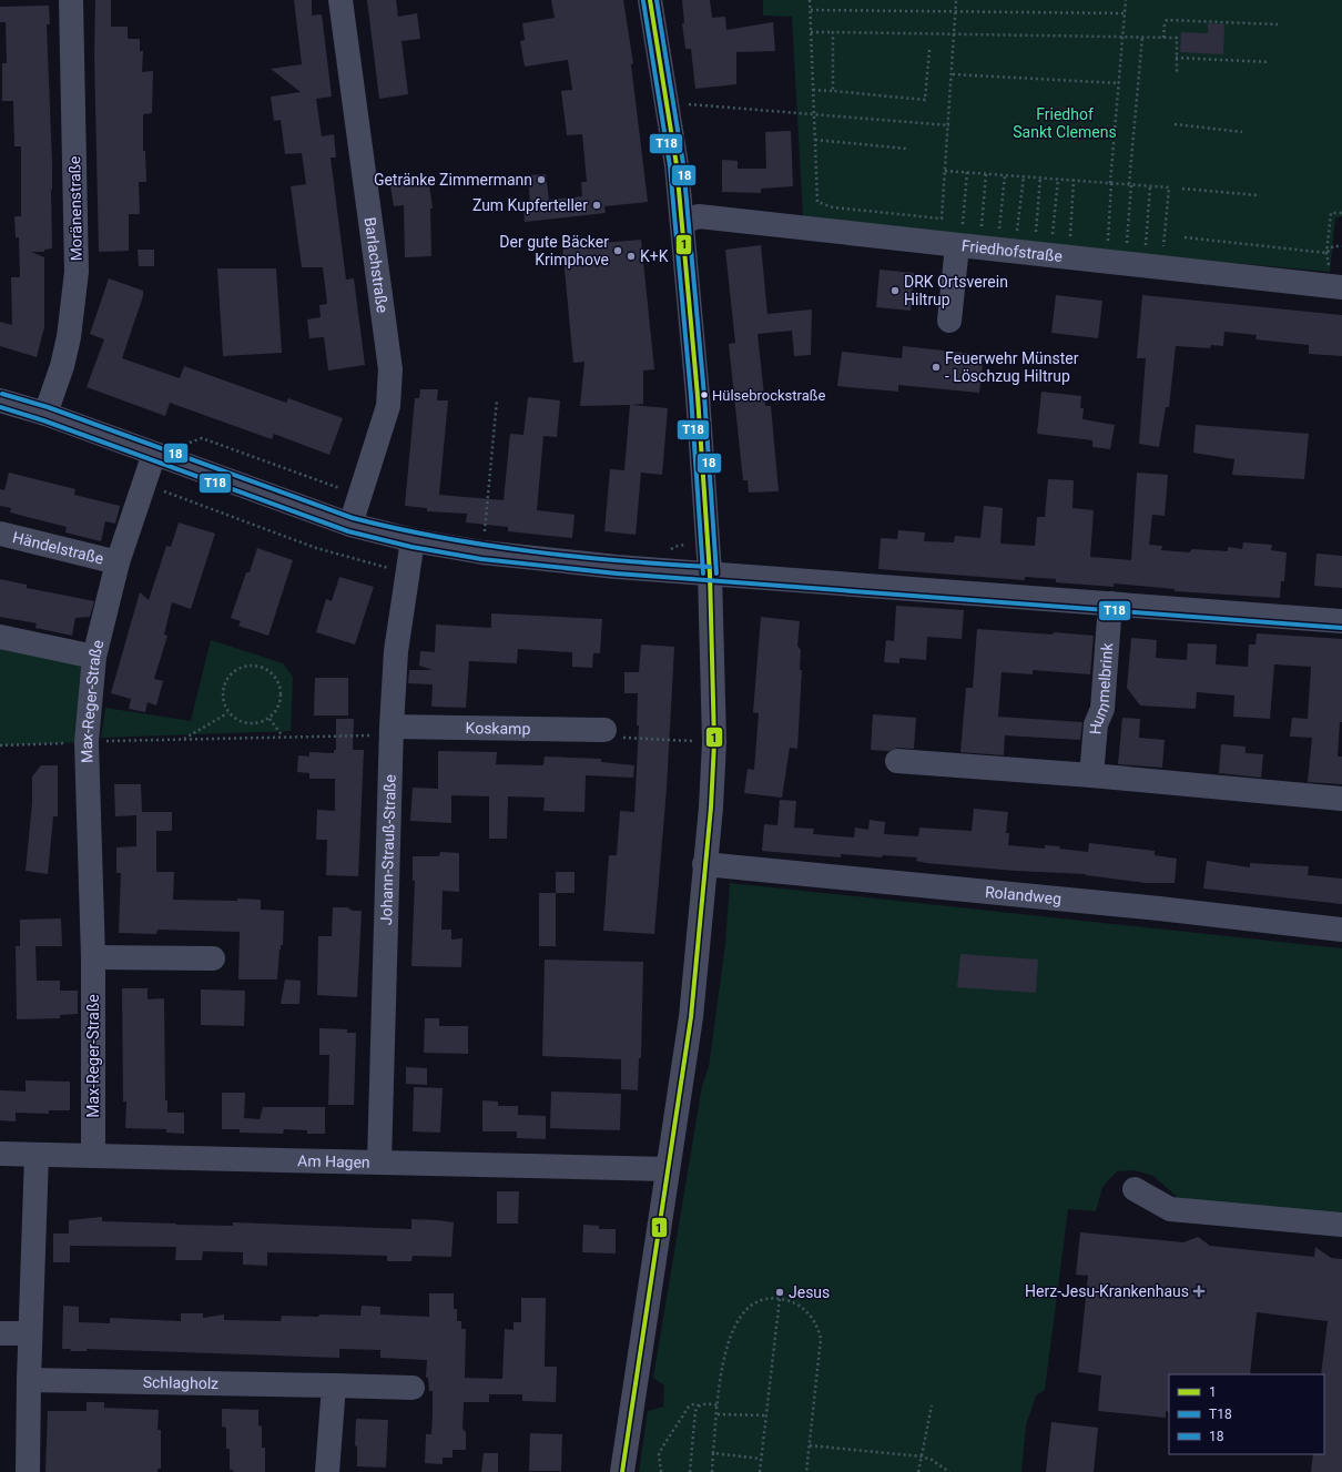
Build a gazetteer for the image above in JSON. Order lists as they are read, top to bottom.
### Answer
{
  "streets": {
    "street": [
      "Moränenstraße",
      "Friedhofstraße",
      "Barlachstraße",
      "Händelstraße",
      "Hummelbrink",
      "Max-Reger-Straße",
      "Koskamp",
      "Johann-Strauß-Straße",
      "Rolandweg",
      "Am Hagen",
      "Schlagholz"
    ]
  },
  "crossings": [
    ["Händelstraße", "Max-Reger-Straße"],
    ["Max-Reger-Straße", "Am Hagen"],
    ["Koskamp", "Johann-Strauß-Straße"],
    ["Johann-Strauß-Straße", "Am Hagen"]
  ],
  "parks": ["Friedhof Sankt Clemens"],
  "places": {
    "other": [
      "Getränke Zimmermann",
      "Zum Kupferteller",
      "Der gute Bäcker Krimphove",
      "K+K",
      "DRK Ortsverein Hiltrup",
      "Feuerwehr Münster - Löschzug Hiltrup",
      "Hülsebrockstraße",
      "Jesus"
    ],
    "health": ["Herz-Jesu-Krankenhaus"]
  },
  "lines": ["transit line 1", "transit line 18", "transit line T18"],
  "legend": ["1", "T18", "18"]
}
